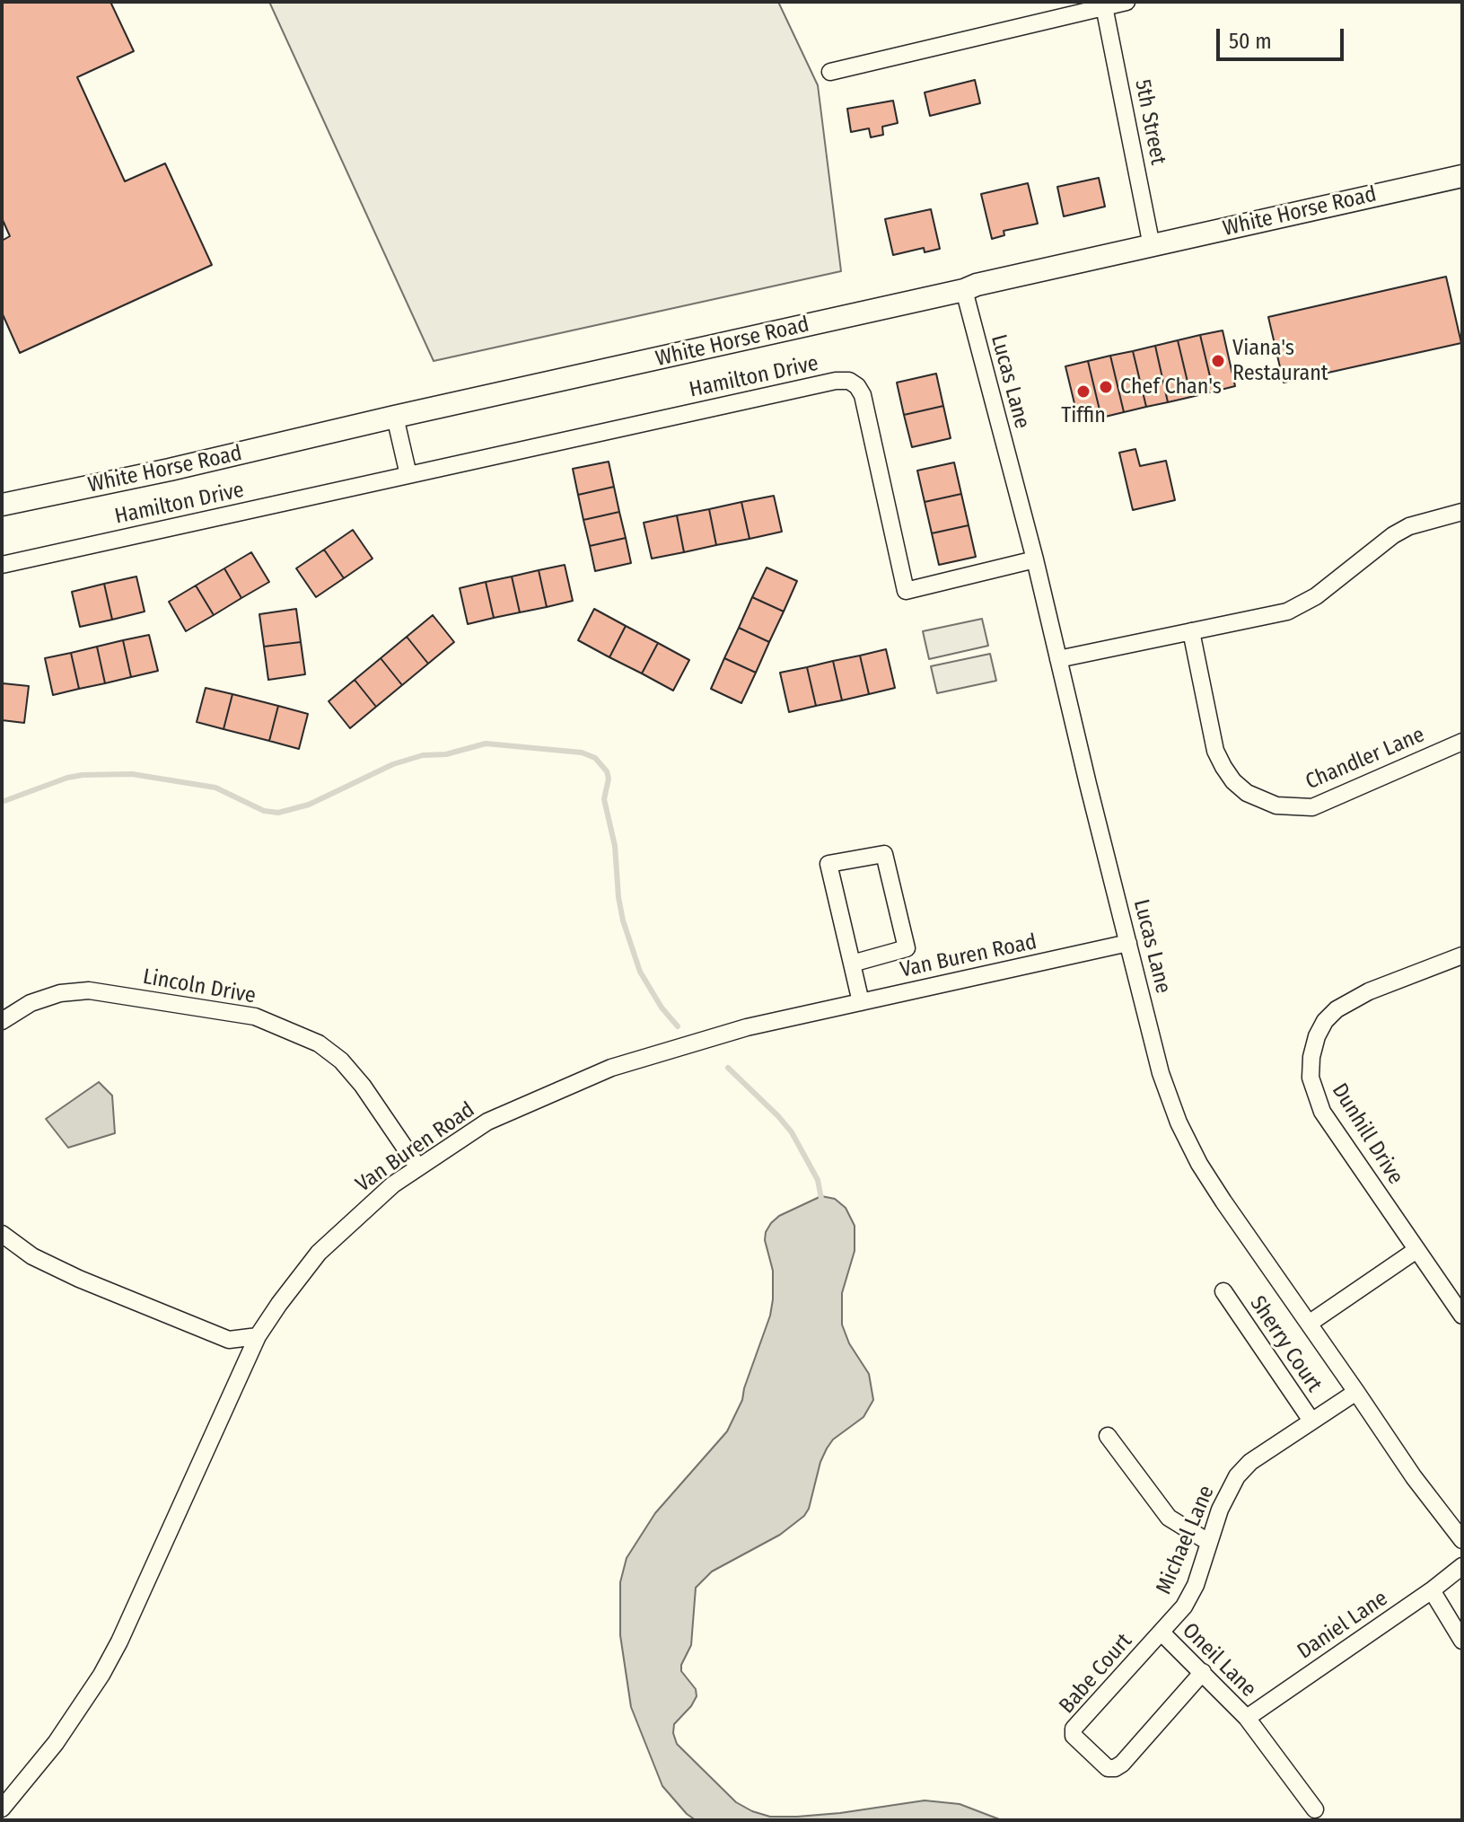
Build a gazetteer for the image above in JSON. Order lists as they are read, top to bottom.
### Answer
{
  "streets": {
    "main road": ["White Horse Road"],
    "street": [
      "5th Street",
      "Hamilton Drive",
      "Lucas Lane",
      "Chandler Lane",
      "Van Buren Road",
      "Lincoln Drive",
      "Dunhill Drive",
      "Sherry Court",
      "Michael Lane",
      "Daniel Lane",
      "Oneil Lane",
      "Babe Court"
    ]
  },
  "crossings": [
    ["5th Street", "White Horse Road"],
    ["White Horse Road", "Lucas Lane"],
    ["Hamilton Drive", "Lucas Lane"],
    ["Lucas Lane", "Van Buren Road"],
    ["Lucas Lane", "Michael Lane"],
    ["Van Buren Road", "Lincoln Drive"],
    ["Sherry Court", "Michael Lane"],
    ["Michael Lane", "Oneil Lane"],
    ["Michael Lane", "Babe Court"],
    ["Daniel Lane", "Oneil Lane"],
    ["Oneil Lane", "Babe Court"]
  ],
  "places": ["Viana's Restaurant", "Chef Chan's", "Tiffin"],
  "scale_bar": "50 m"
}
